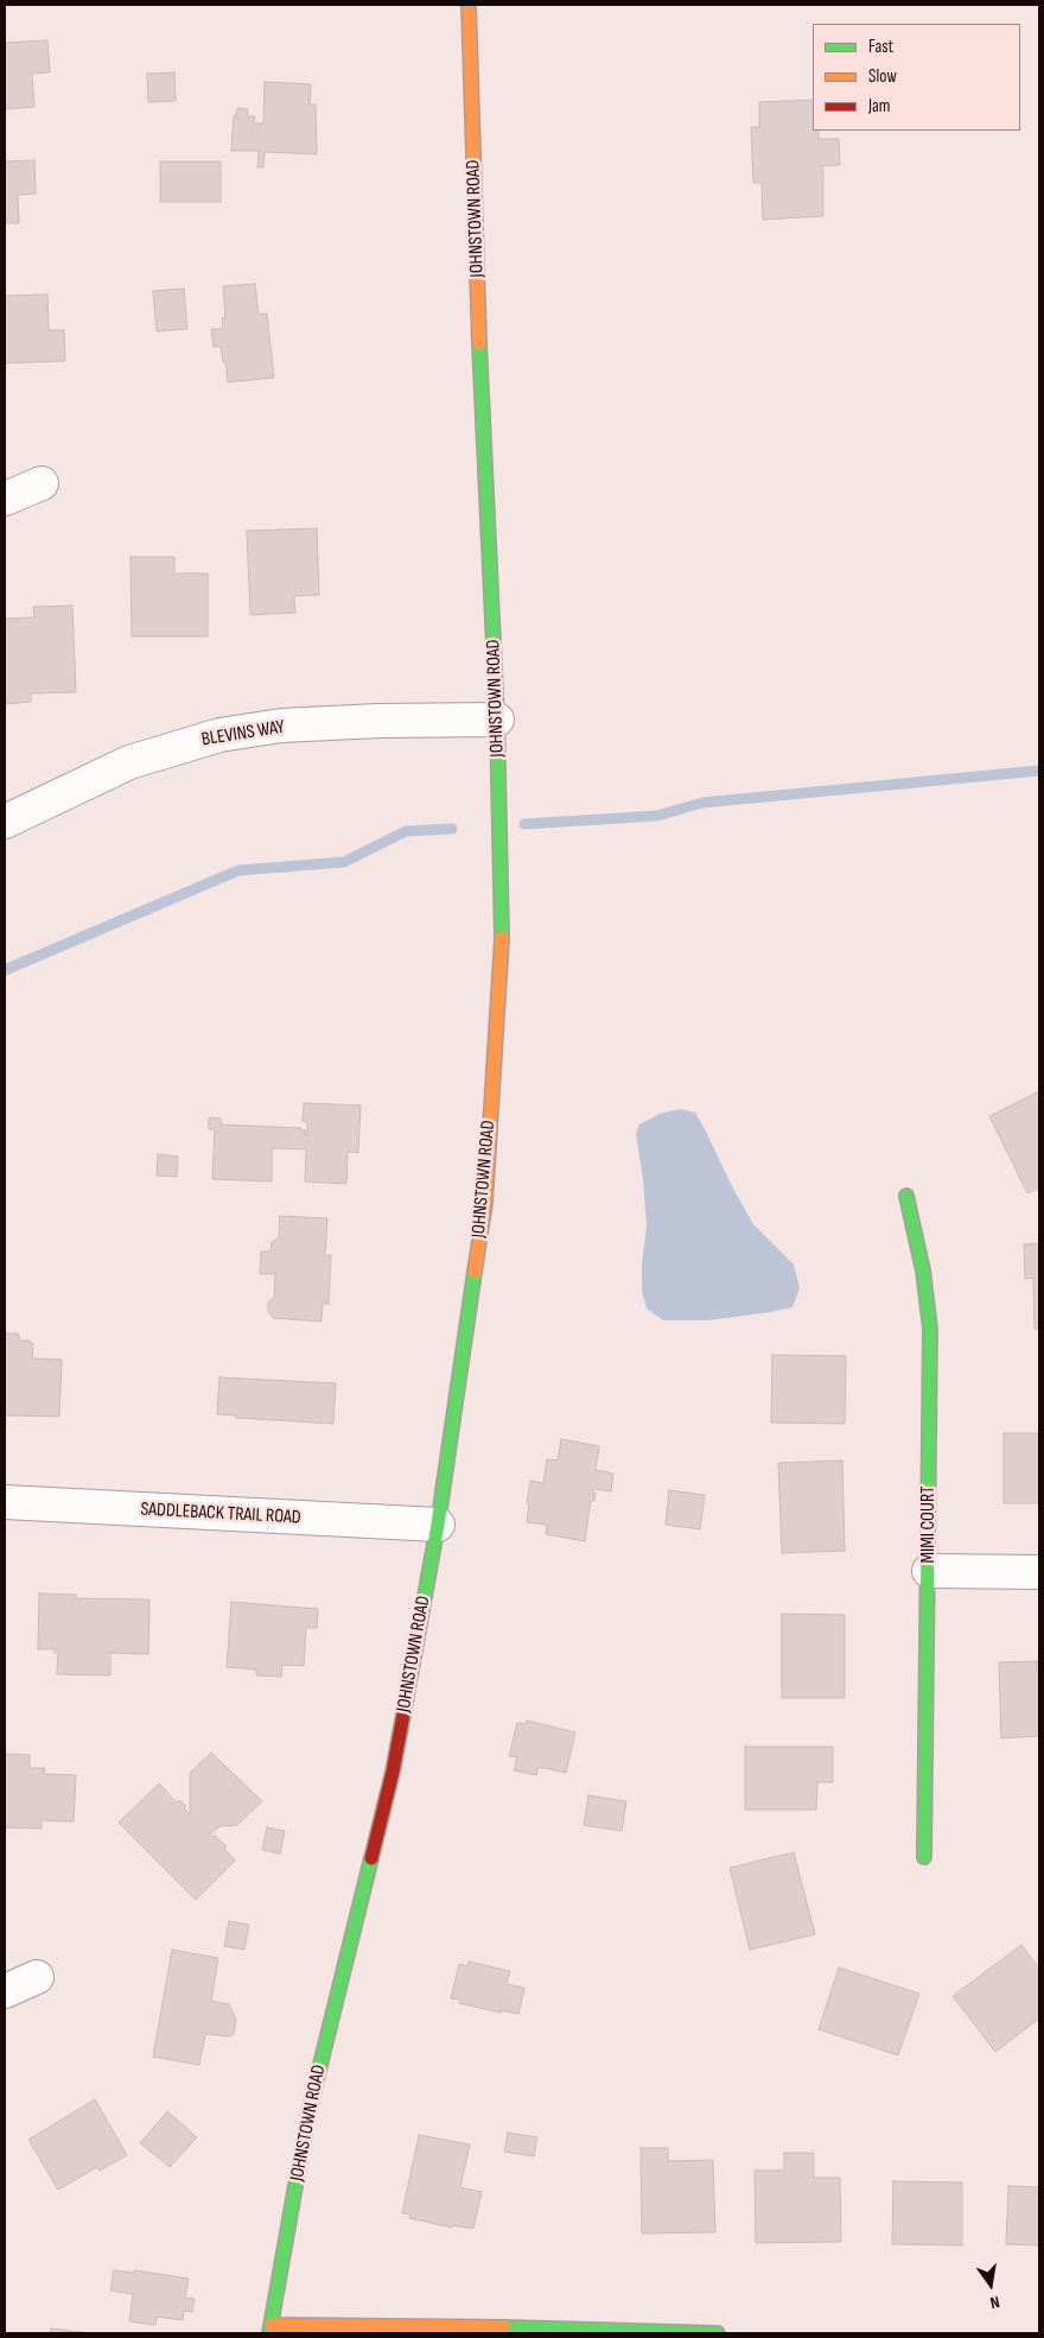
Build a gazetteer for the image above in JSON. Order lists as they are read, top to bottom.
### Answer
{
  "streets": {
    "main road": ["JOHNSTOWN ROAD", "MIMI COURT"],
    "street": ["BLEVINS WAY", "SADDLEBACK TRAIL ROAD"]
  },
  "crossings": [
    ["JOHNSTOWN ROAD", "BLEVINS WAY"],
    ["JOHNSTOWN ROAD", "SADDLEBACK TRAIL ROAD"]
  ],
  "legend": ["Fast", "Slow", "Jam"],
  "north": "bottom"
}
